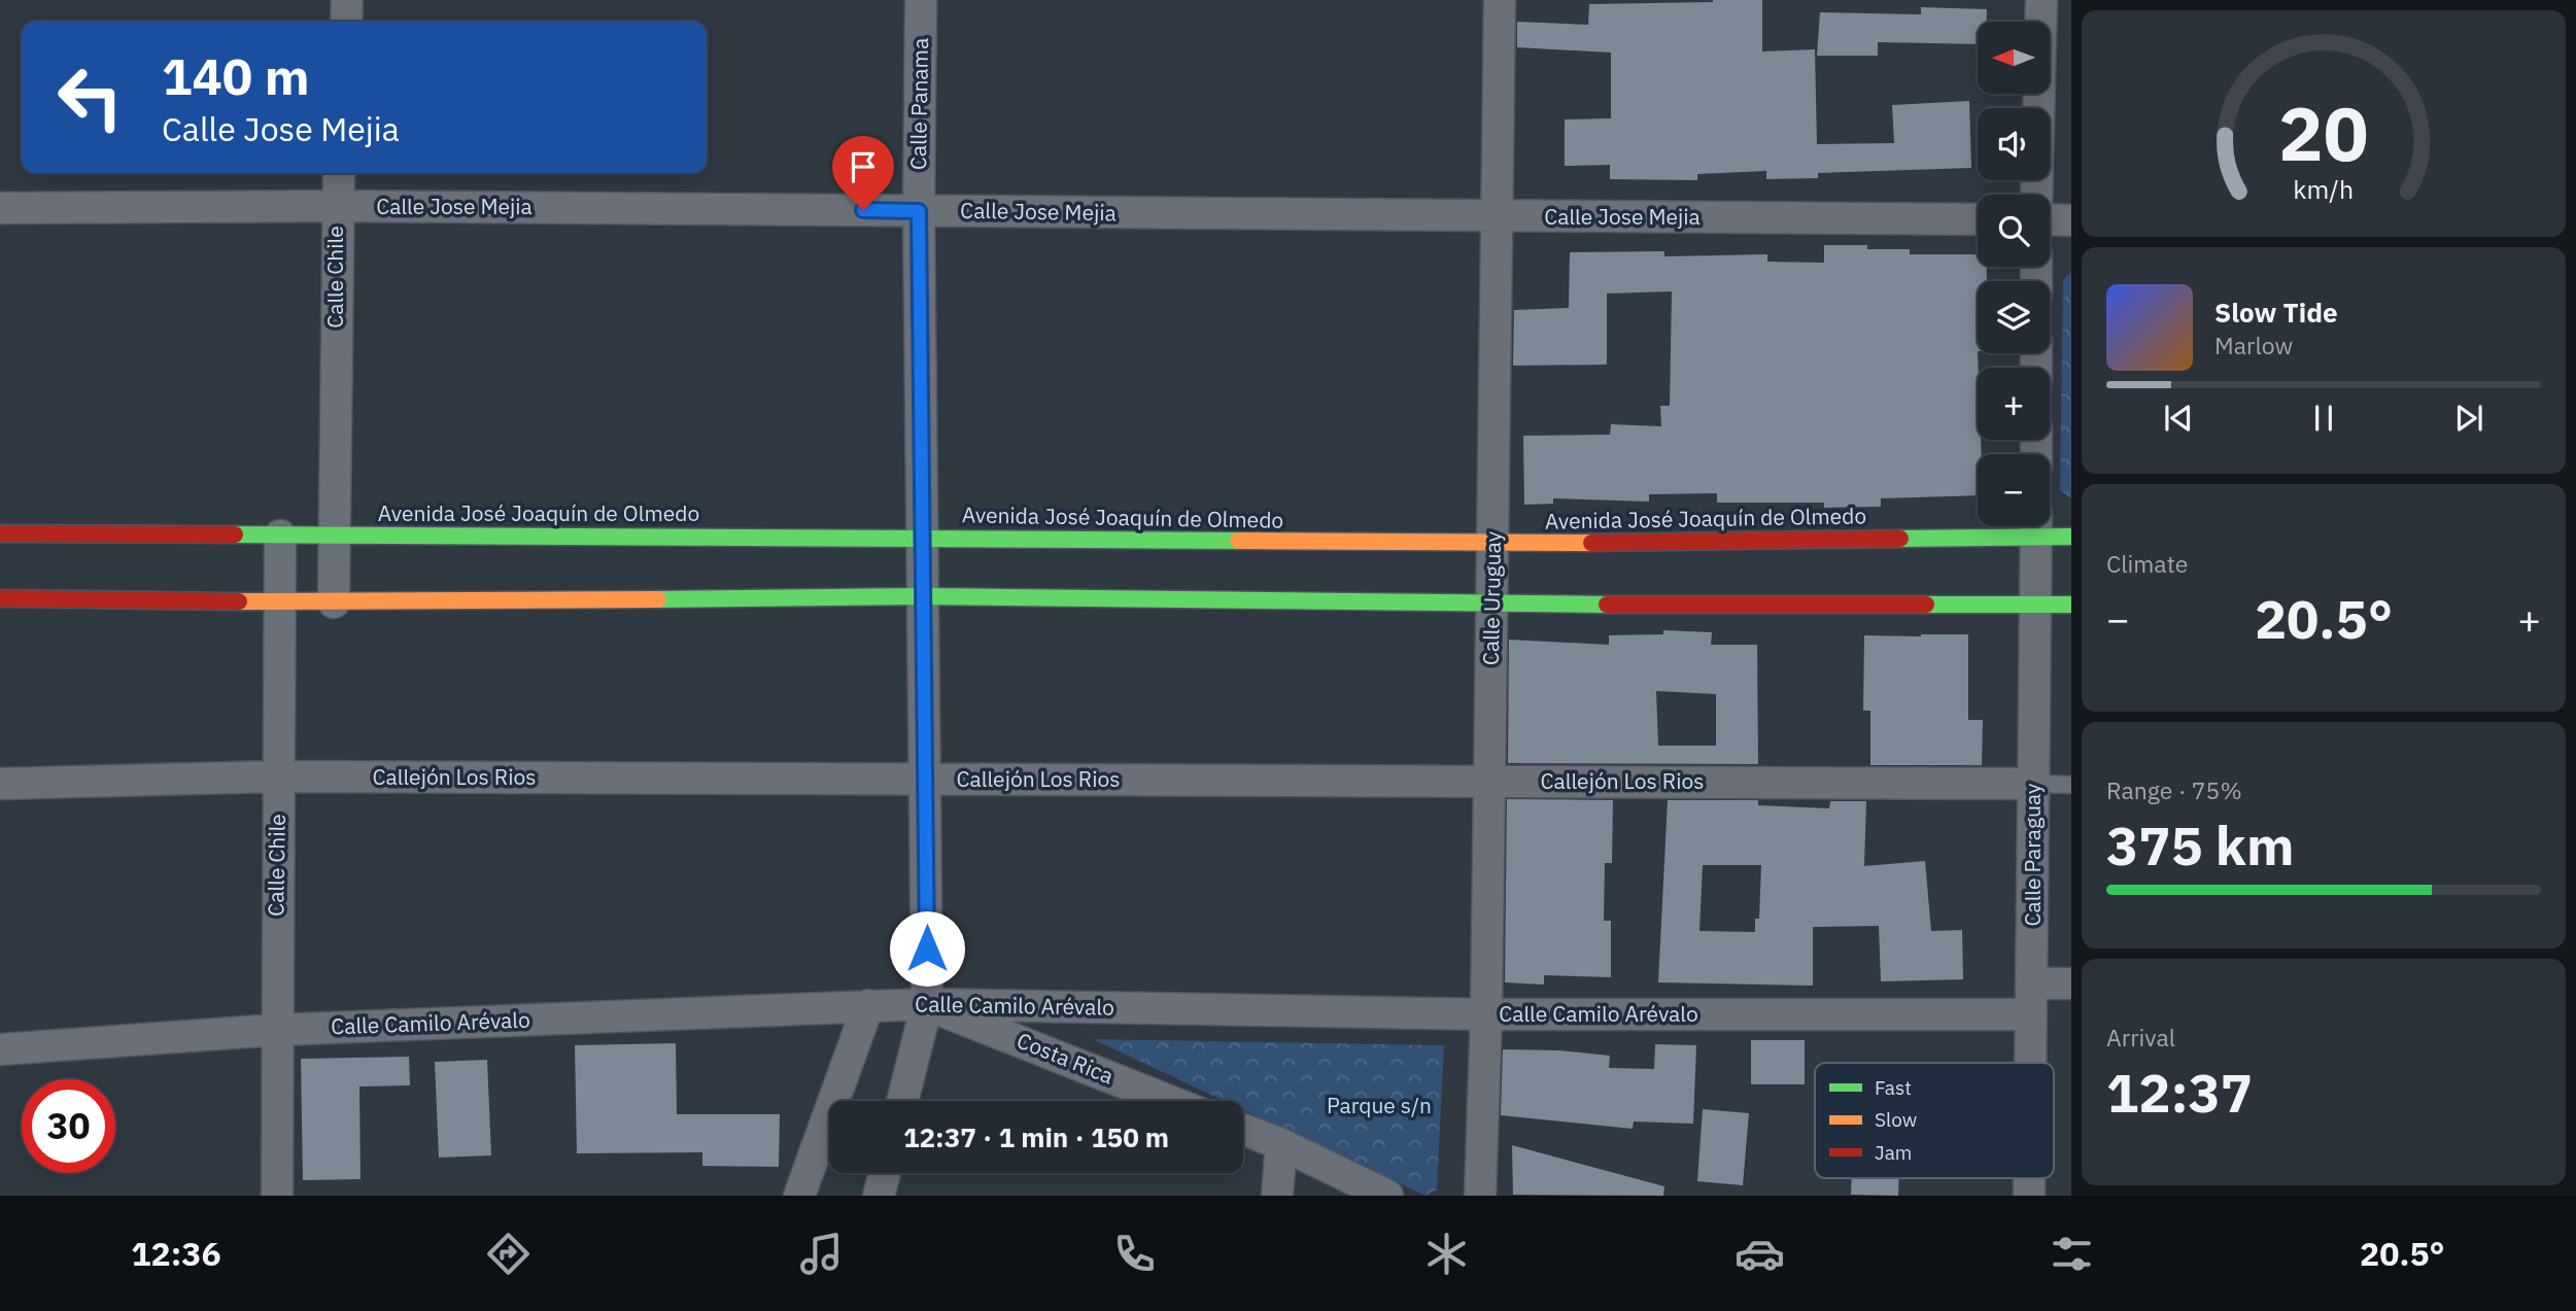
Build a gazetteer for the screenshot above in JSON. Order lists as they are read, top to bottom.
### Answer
{
  "streets": {
    "main road": ["Avenida José Joaquín de Olmedo"],
    "street": [
      "Calle Panama",
      "Calle Jose Mejia",
      "Calle Chile",
      "Calle Uruguay",
      "Callejón Los Rios",
      "Calle Paraguay",
      "Calle Camilo Arévalo",
      "Costa Rica"
    ]
  },
  "crossings": [
    ["Calle Panama", "Calle Jose Mejia"],
    ["Calle Panama", "Avenida José Joaquín de Olmedo"],
    ["Calle Panama", "Callejón Los Rios"],
    ["Calle Panama", "Calle Camilo Arévalo"],
    ["Calle Panama", "Costa Rica"],
    ["Calle Jose Mejia", "Calle Chile"],
    ["Calle Jose Mejia", "Calle Uruguay"],
    ["Calle Chile", "Avenida José Joaquín de Olmedo"],
    ["Calle Chile", "Callejón Los Rios"],
    ["Calle Chile", "Calle Camilo Arévalo"],
    ["Avenida José Joaquín de Olmedo", "Calle Uruguay"],
    ["Calle Uruguay", "Callejón Los Rios"],
    ["Calle Uruguay", "Calle Camilo Arévalo"],
    ["Callejón Los Rios", "Calle Paraguay"],
    ["Calle Paraguay", "Calle Camilo Arévalo"],
    ["Calle Camilo Arévalo", "Costa Rica"]
  ],
  "parks": ["Parque s/n"],
  "legend": ["Fast", "Slow", "Jam"],
  "north": "left",
  "page": {
    "map_buttons": ["+", "−"],
    "turn": ["140 m", "Calle Jose Mejia"],
    "song": ["Slow Tide", "Marlow"],
    "tile": [
      "Climate",
      ["Range · 75%", "375 km"],
      ["Arrival", "12:37"]
    ],
    "heat": ["−", "20.5°", "+"],
    "limit": "30",
    "trip": "12:37 · 1 min · 150 m",
    "tabs": ["12:36", "20.5°"],
    "gauge": ["20", "km/h"]
  }
}
